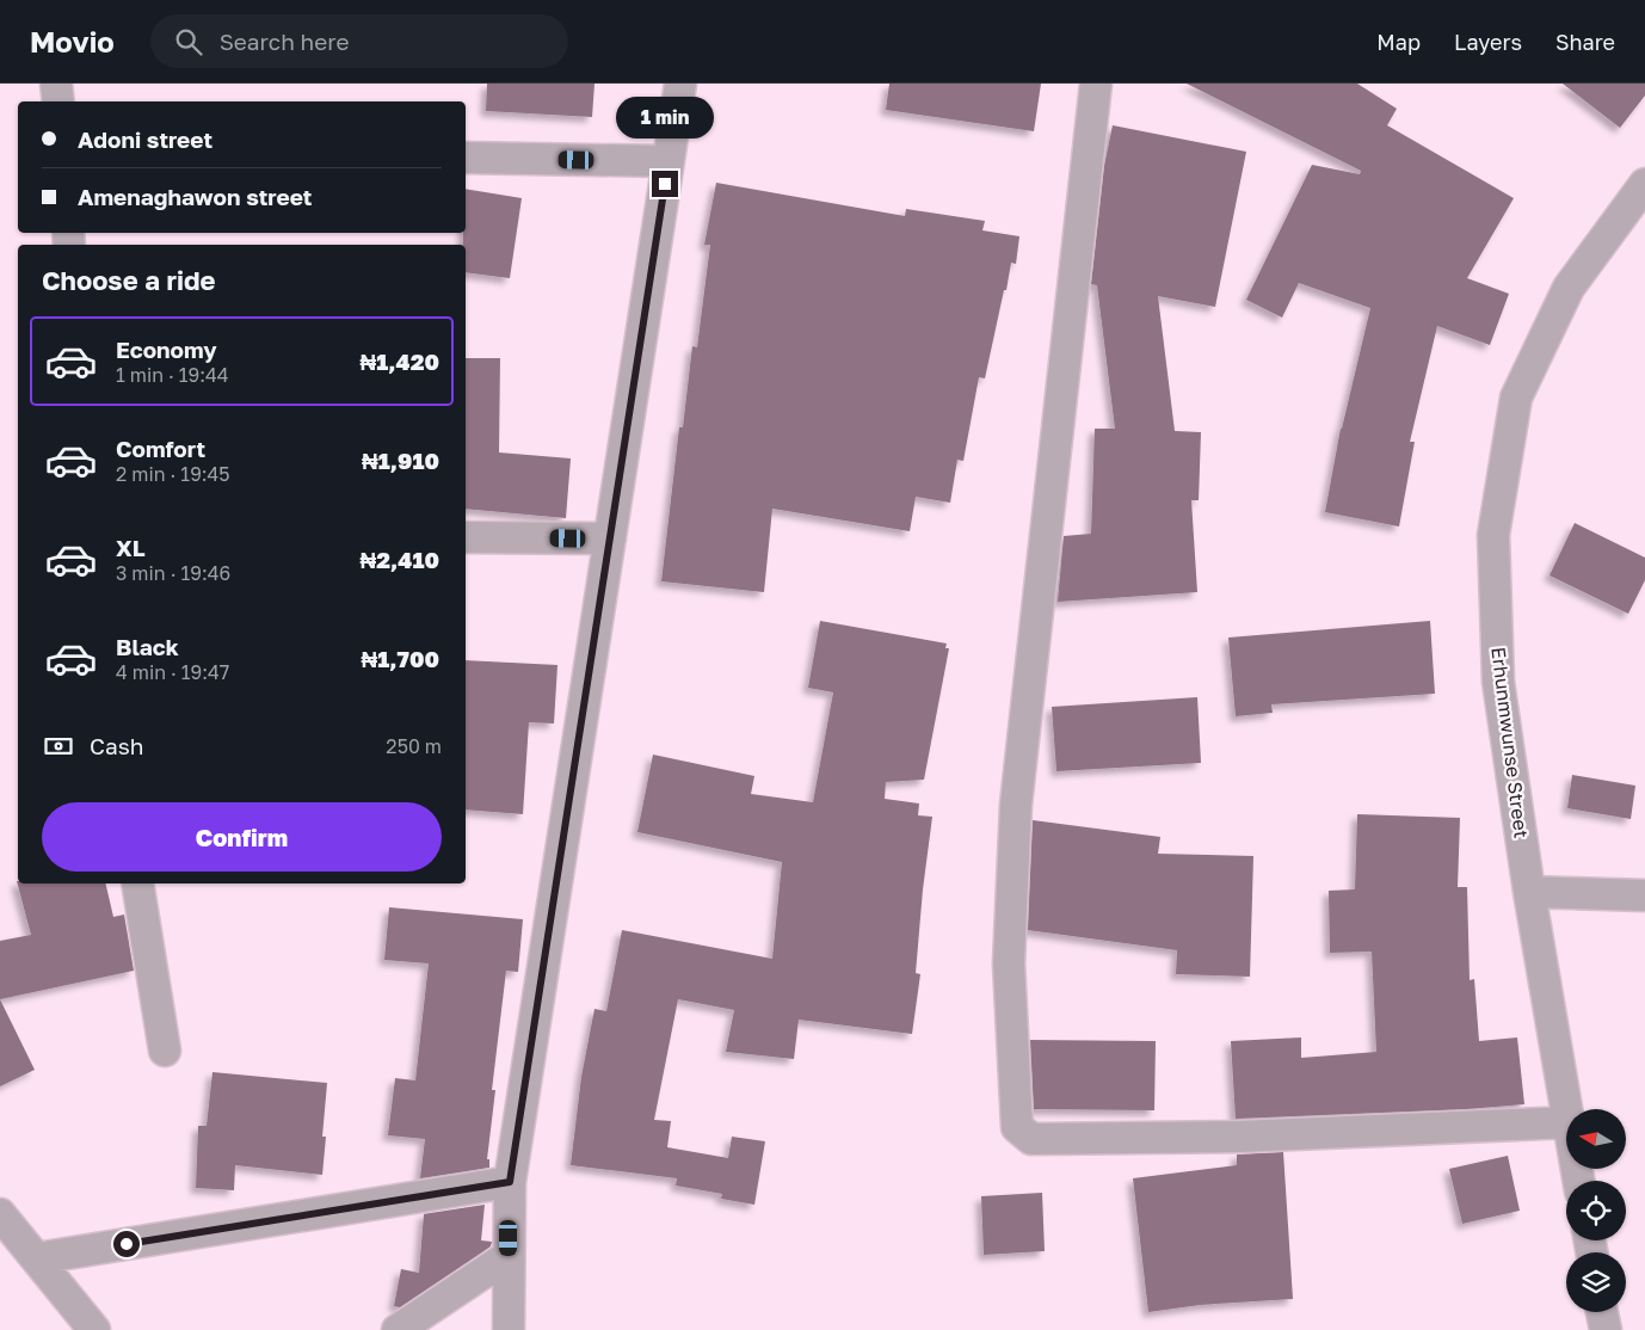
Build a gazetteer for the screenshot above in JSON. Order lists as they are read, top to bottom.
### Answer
{
  "streets": {
    "street": ["Erhunmwunse Street"]
  },
  "north": "left",
  "page": {
    "header": "Movio",
    "search": "Search here",
    "nav": ["Map", "Layers", "Share"],
    "bubble": "1 min",
    "banner": ["Adoni street", "Amenaghawon street"],
    "heading": "Choose a ride",
    "list": [
      {
        "name": "Economy",
        "note": "1 min · 19:44",
        "value": "₦1,420"
      },
      {
        "name": "Comfort",
        "note": "2 min · 19:45",
        "value": "₦1,910"
      },
      {
        "name": "XL",
        "note": "3 min · 19:46",
        "value": "₦2,410"
      },
      {
        "name": "Black",
        "note": "4 min · 19:47",
        "value": "₦1,700"
      }
    ],
    "pay": ["Cash", "250 m"],
    "buttons": "Confirm"
  }
}
